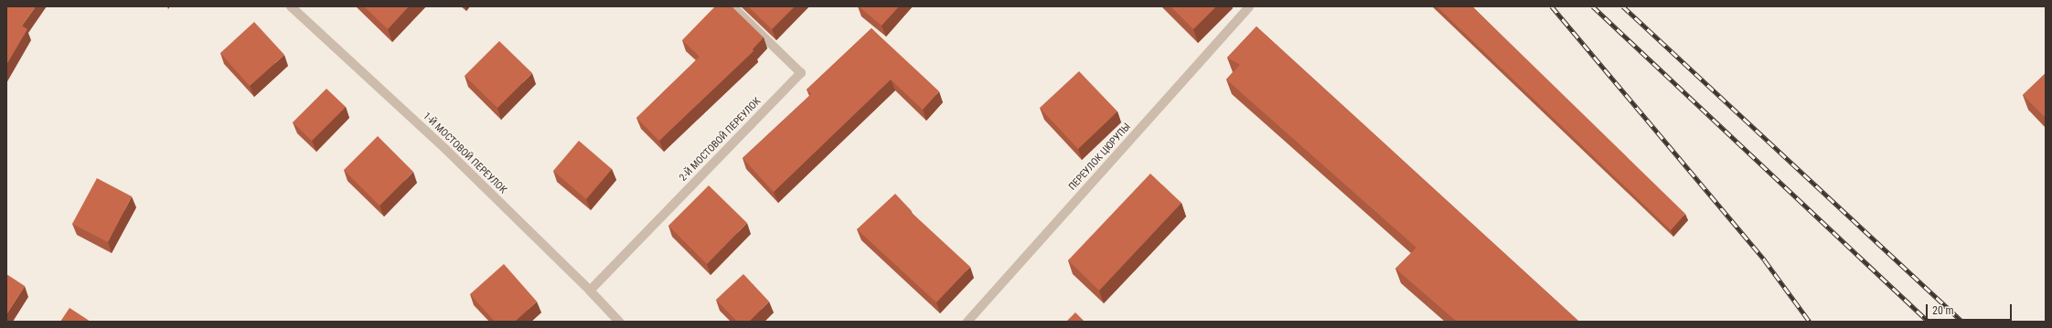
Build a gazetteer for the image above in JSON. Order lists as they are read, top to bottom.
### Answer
{
  "streets": {
    "street": ["2-Й МОСТОВОЙ ПЕРЕУЛОК", "1-Й МОСТОВОЙ ПЕРЕУЛОК", "ПЕРЕУЛОК ЦЮРУПЫ"]
  },
  "crossings": [
    ["2-Й МОСТОВОЙ ПЕРЕУЛОК", "1-Й МОСТОВОЙ ПЕРЕУЛОК"]
  ],
  "scale_bar": "20 m"
}
